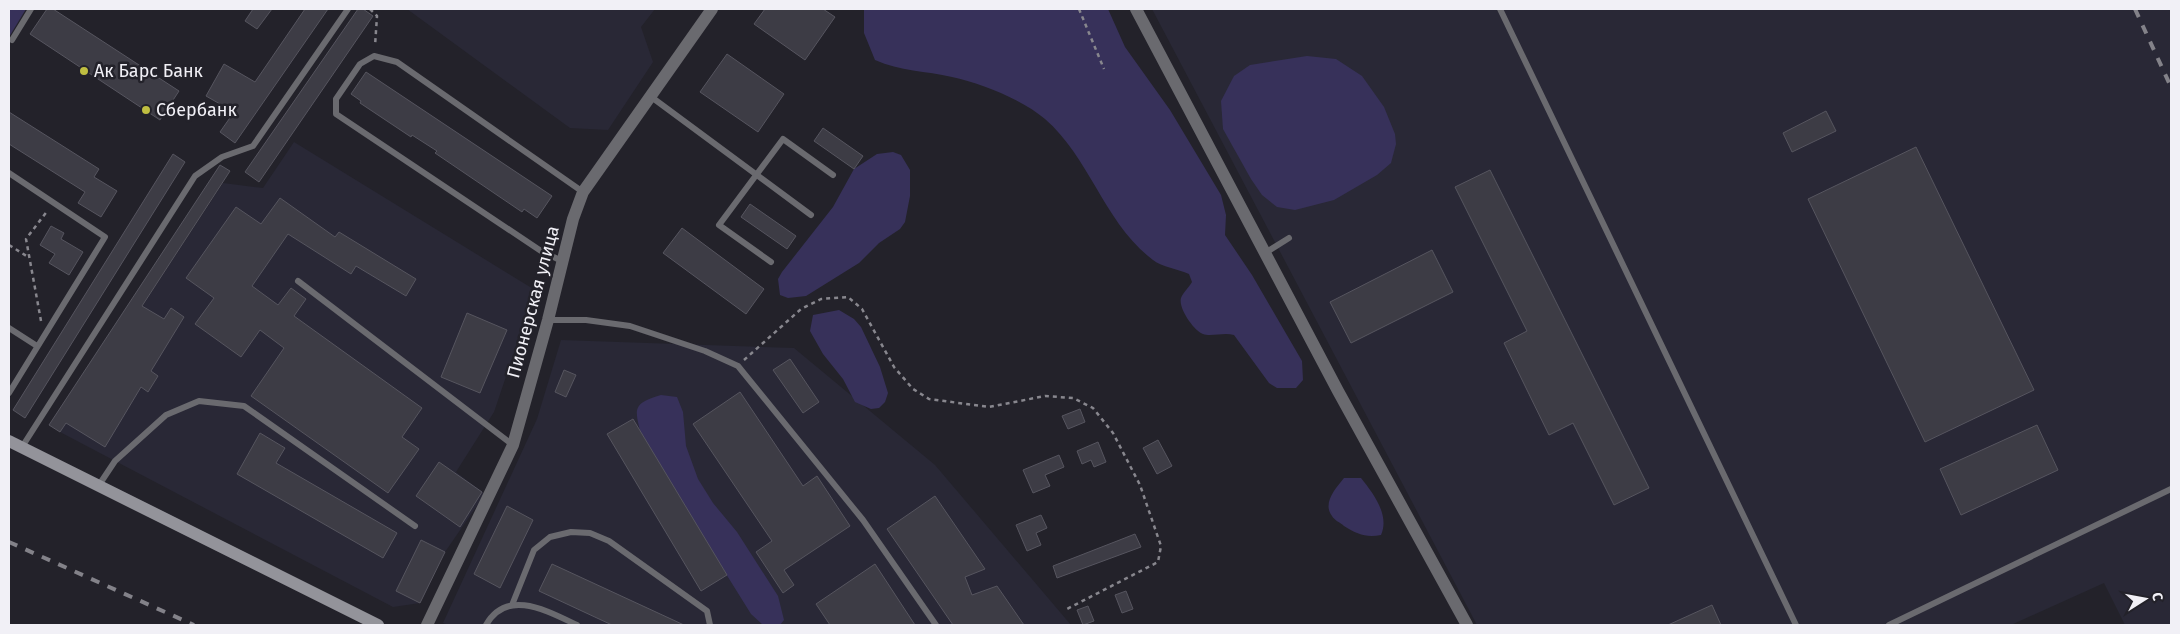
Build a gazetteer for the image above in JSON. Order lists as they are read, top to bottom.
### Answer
{
  "streets": {
    "street": ["Пионерская улица"]
  },
  "places": ["Ак Барс Банк", "Сбербанк"],
  "north": "right"
}
